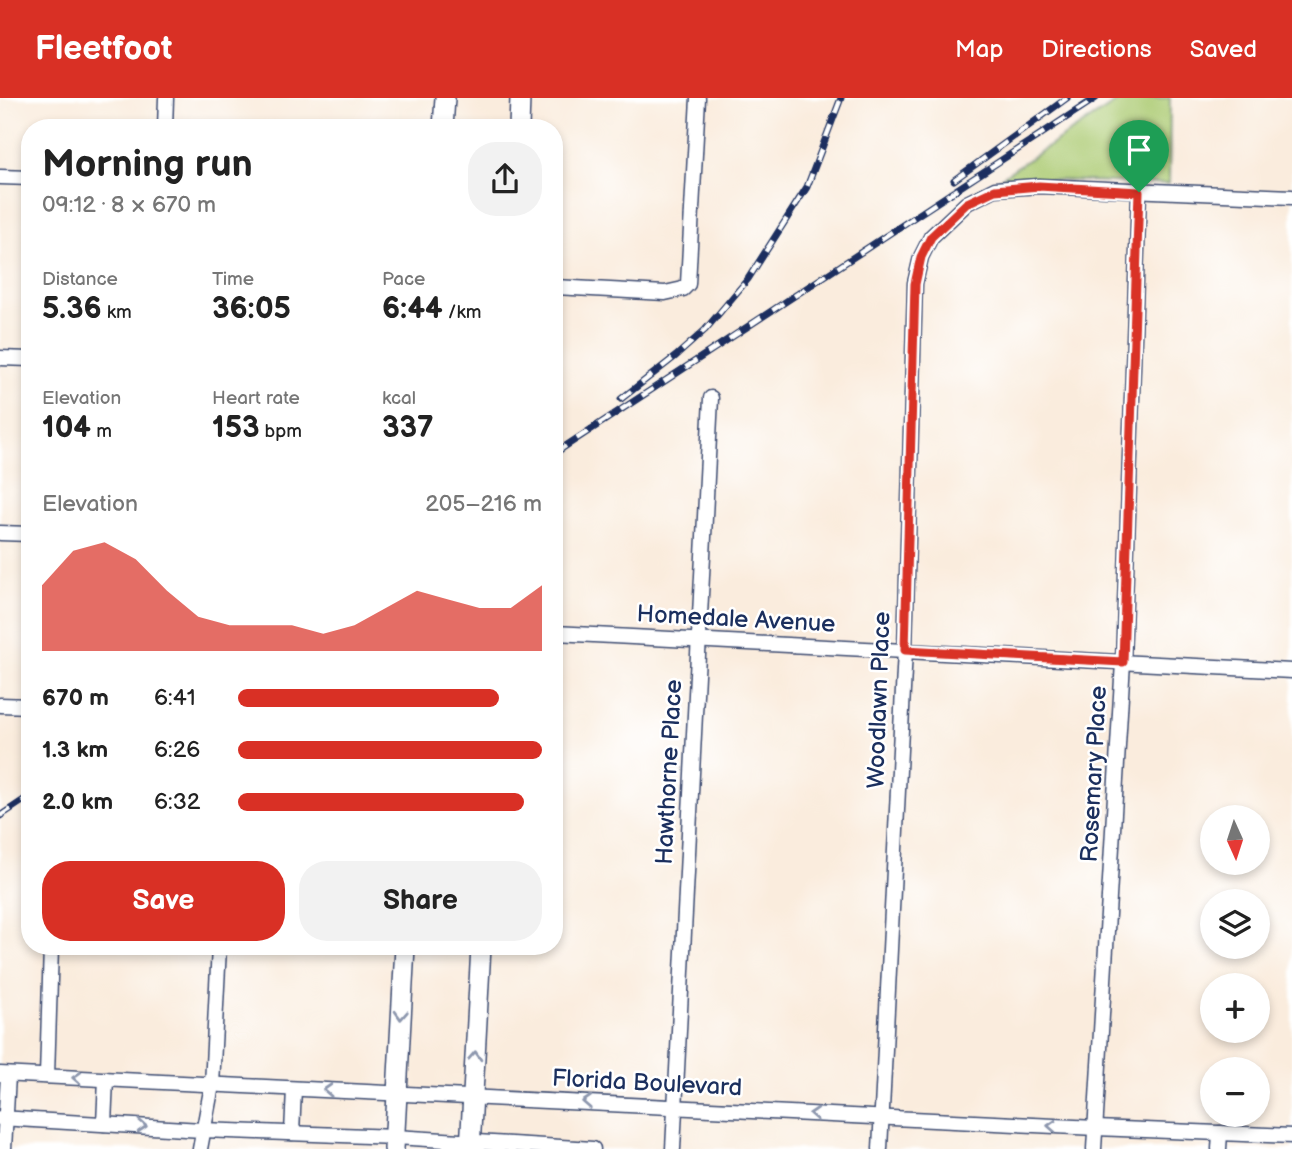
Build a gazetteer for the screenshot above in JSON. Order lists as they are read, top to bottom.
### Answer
{
  "streets": {
    "street": [
      "Homedale Avenue",
      "Woodlawn Place",
      "Hawthorne Place",
      "Rosemary Place",
      "Florida Boulevard"
    ]
  },
  "crossings": [
    ["Homedale Avenue", "Woodlawn Place"],
    ["Homedale Avenue", "Hawthorne Place"],
    ["Homedale Avenue", "Rosemary Place"],
    ["Woodlawn Place", "Rosemary Place"],
    ["Woodlawn Place", "Florida Boulevard"],
    ["Hawthorne Place", "Florida Boulevard"],
    ["Rosemary Place", "Florida Boulevard"]
  ],
  "north": "bottom",
  "page": {
    "header": "Fleetfoot",
    "nav": ["Map", "Directions", "Saved"],
    "heading": ["Morning run", "09:12 · 8 × 670 m"],
    "stats": [
      ["Distance", "5.36 km"],
      ["Time", "36:05"],
      ["Pace", "6:44 /km"],
      ["Elevation", "104 m"],
      ["Heart rate", "153 bpm"],
      ["kcal", "337"]
    ],
    "chart": ["Elevation", "205–216 m"],
    "list": [
      {
        "name": "670 m",
        "note": "6:41"
      },
      {
        "name": "1.3 km",
        "note": "6:26"
      },
      {
        "name": "2.0 km",
        "note": "6:32"
      }
    ],
    "map_buttons": ["+", "−"],
    "buttons": ["Save", "Share"]
  }
}
